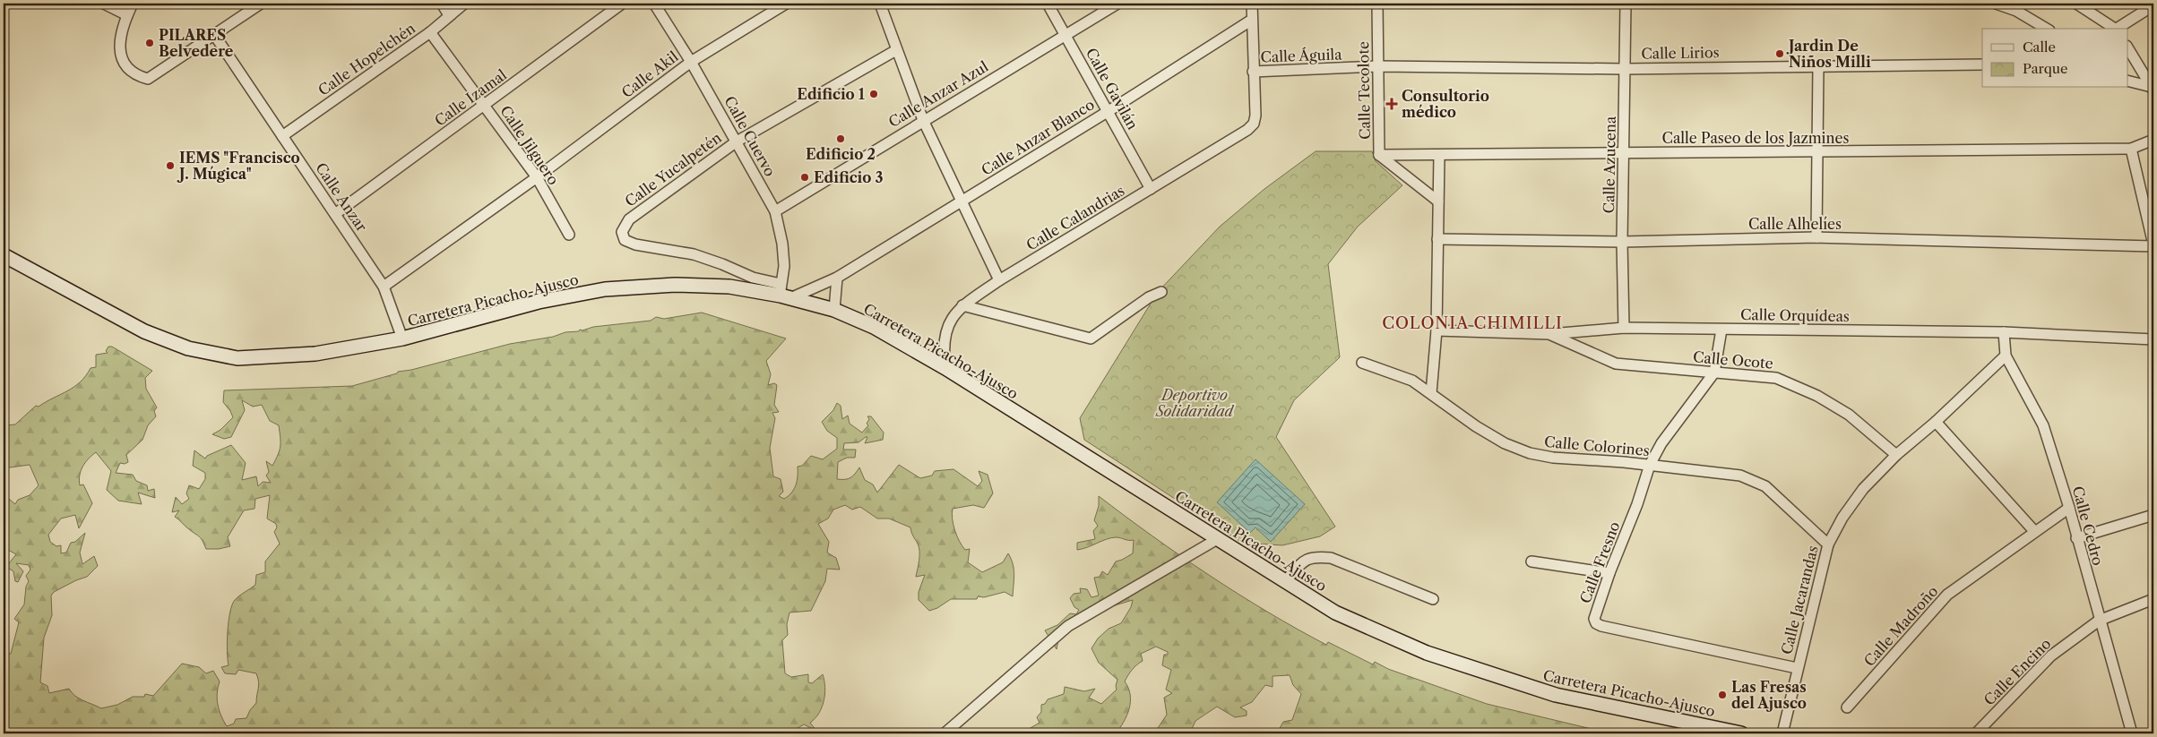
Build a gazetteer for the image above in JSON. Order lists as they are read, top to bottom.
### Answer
{
  "streets": {
    "main road": ["Carretera Picacho-Ajusco"],
    "street": [
      "Calle Lirios",
      "Calle Águila",
      "Calle Hopelchén",
      "Calle Akil",
      "Calle Gavilán",
      "Calle Tecolote",
      "Calle Anzar Azul",
      "Calle Izamal",
      "Calle Cuervo",
      "Calle Anzar Blanco",
      "Calle Paseo de los Jazmines",
      "Calle Jilguero",
      "Calle Azucena",
      "Calle Yucalpetén",
      "Calle Anzar",
      "Calle Calandrias",
      "Calle Alhelíes",
      "Calle Orquídeas",
      "Calle Ocote",
      "Calle Colorines",
      "Calle Cedro",
      "Calle Fresno",
      "Calle Jacarandas",
      "Calle Madroño",
      "Calle Encino"
    ]
  },
  "crossings": [
    ["Calle Lirios", "Calle Águila"],
    ["Calle Lirios", "Calle Tecolote"],
    ["Calle Lirios", "Calle Azucena"],
    ["Calle Águila", "Calle Tecolote"],
    ["Calle Águila", "Calle Calandrias"],
    ["Calle Hopelchén", "Calle Jilguero"],
    ["Calle Hopelchén", "Calle Anzar"],
    ["Calle Akil", "Calle Cuervo"],
    ["Calle Akil", "Calle Jilguero"],
    ["Calle Akil", "Calle Anzar"],
    ["Calle Gavilán", "Calle Anzar Azul"],
    ["Calle Gavilán", "Calle Anzar Blanco"],
    ["Calle Gavilán", "Calle Calandrias"],
    ["Calle Tecolote", "Calle Paseo de los Jazmines"],
    ["Calle Anzar Azul", "Calle Cuervo"],
    ["Calle Izamal", "Calle Jilguero"],
    ["Calle Izamal", "Calle Anzar"],
    ["Calle Cuervo", "Calle Anzar Blanco"],
    ["Calle Cuervo", "Calle Yucalpetén"],
    ["Calle Cuervo", "Carretera Picacho-Ajusco"],
    ["Calle Anzar Blanco", "Calle Yucalpetén"],
    ["Calle Anzar Blanco", "Carretera Picacho-Ajusco"],
    ["Calle Paseo de los Jazmines", "Calle Azucena"],
    ["Calle Azucena", "Calle Alhelíes"],
    ["Calle Azucena", "Calle Orquídeas"],
    ["Calle Yucalpetén", "Carretera Picacho-Ajusco"],
    ["Calle Anzar", "Carretera Picacho-Ajusco"],
    ["Calle Calandrias", "Carretera Picacho-Ajusco"],
    ["Calle Orquídeas", "Calle Ocote"],
    ["Calle Orquídeas", "Calle Cedro"],
    ["Calle Orquídeas", "Calle Fresno"],
    ["Calle Ocote", "Calle Fresno"],
    ["Calle Ocote", "Calle Jacarandas"],
    ["Calle Colorines", "Calle Fresno"],
    ["Calle Colorines", "Calle Jacarandas"],
    ["Calle Cedro", "Calle Jacarandas"],
    ["Calle Cedro", "Calle Madroño"],
    ["Calle Cedro", "Calle Encino"],
    ["Calle Fresno", "Calle Jacarandas"]
  ],
  "districts": ["COLONIA CHIMILLI"],
  "parks": ["Deportivo Solidaridad"],
  "places": {
    "other": [
      "PILARES Belvedere",
      "Jardin De Niños Milli",
      "Edificio 1",
      "Edificio 2",
      "IEMS \"Francisco J. Múgica\"",
      "Edificio 3",
      "Las Fresas del Ajusco"
    ],
    "health": ["Consultorio médico"]
  },
  "legend": ["Calle", "Parque"]
}
